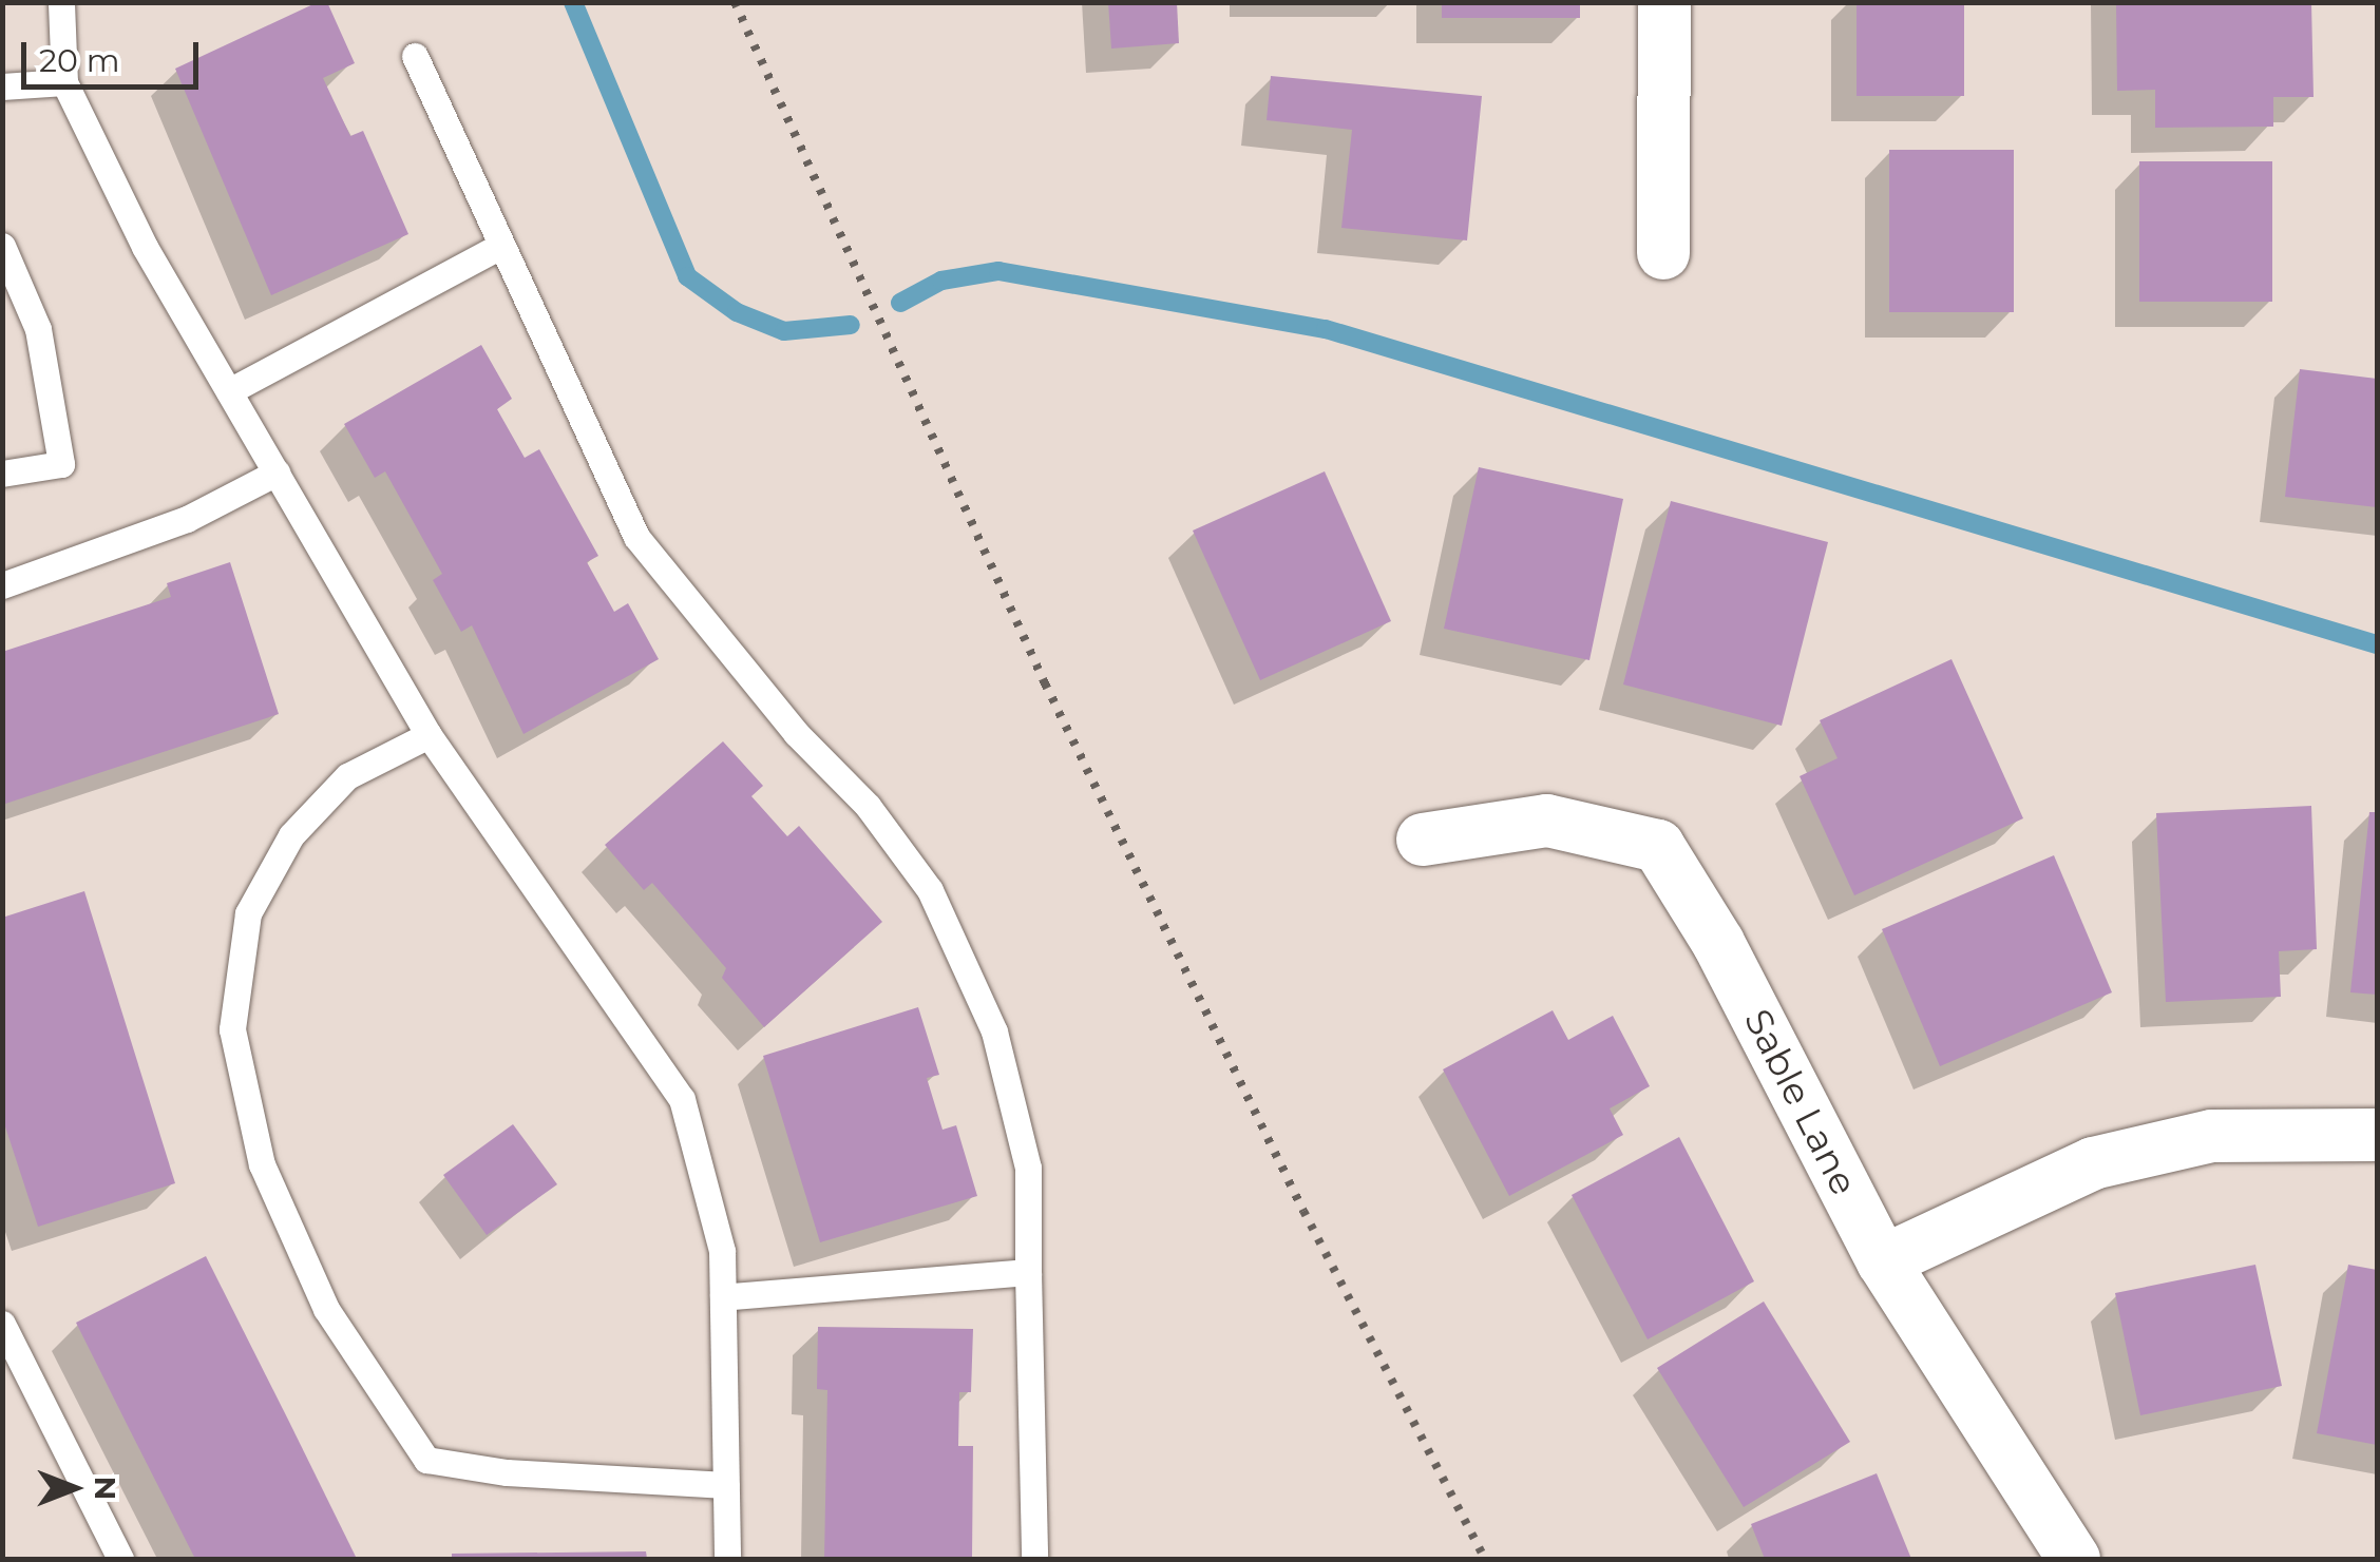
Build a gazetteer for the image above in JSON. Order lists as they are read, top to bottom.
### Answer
{
  "streets": {
    "street": ["Sable Lane"]
  },
  "scale_bar": "20 m",
  "north": "right"
}
